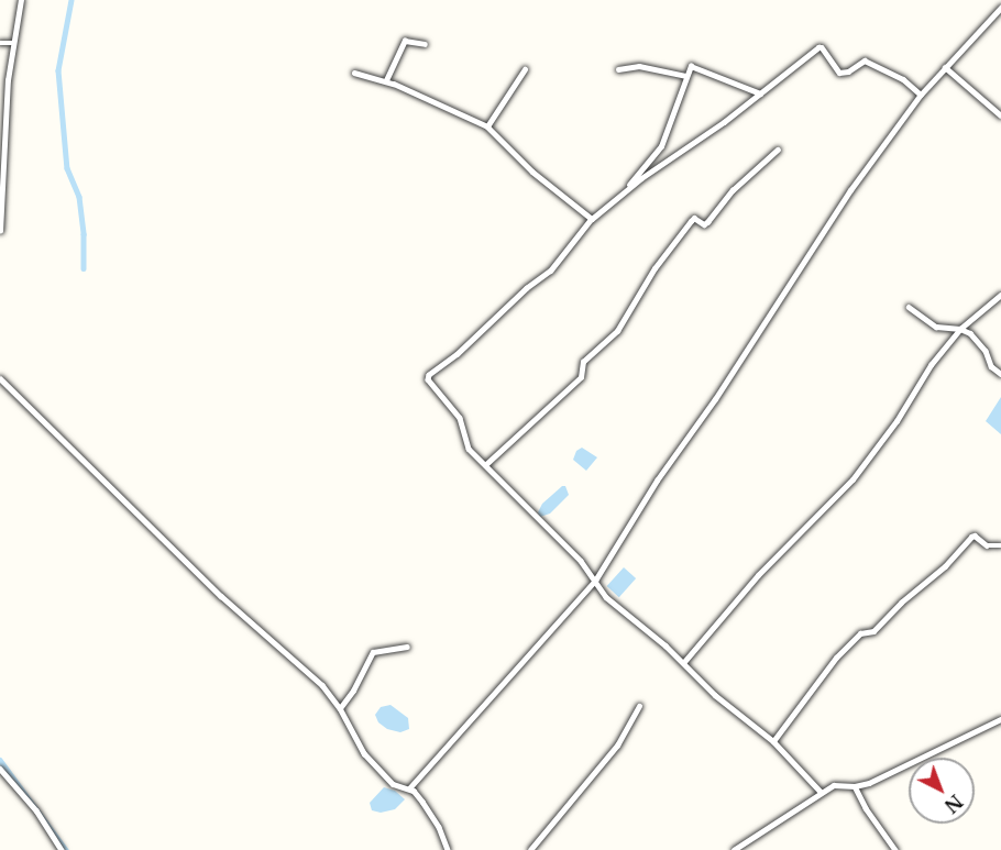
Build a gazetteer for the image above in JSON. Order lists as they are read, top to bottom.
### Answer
{
  "north": "bottom right"
}
